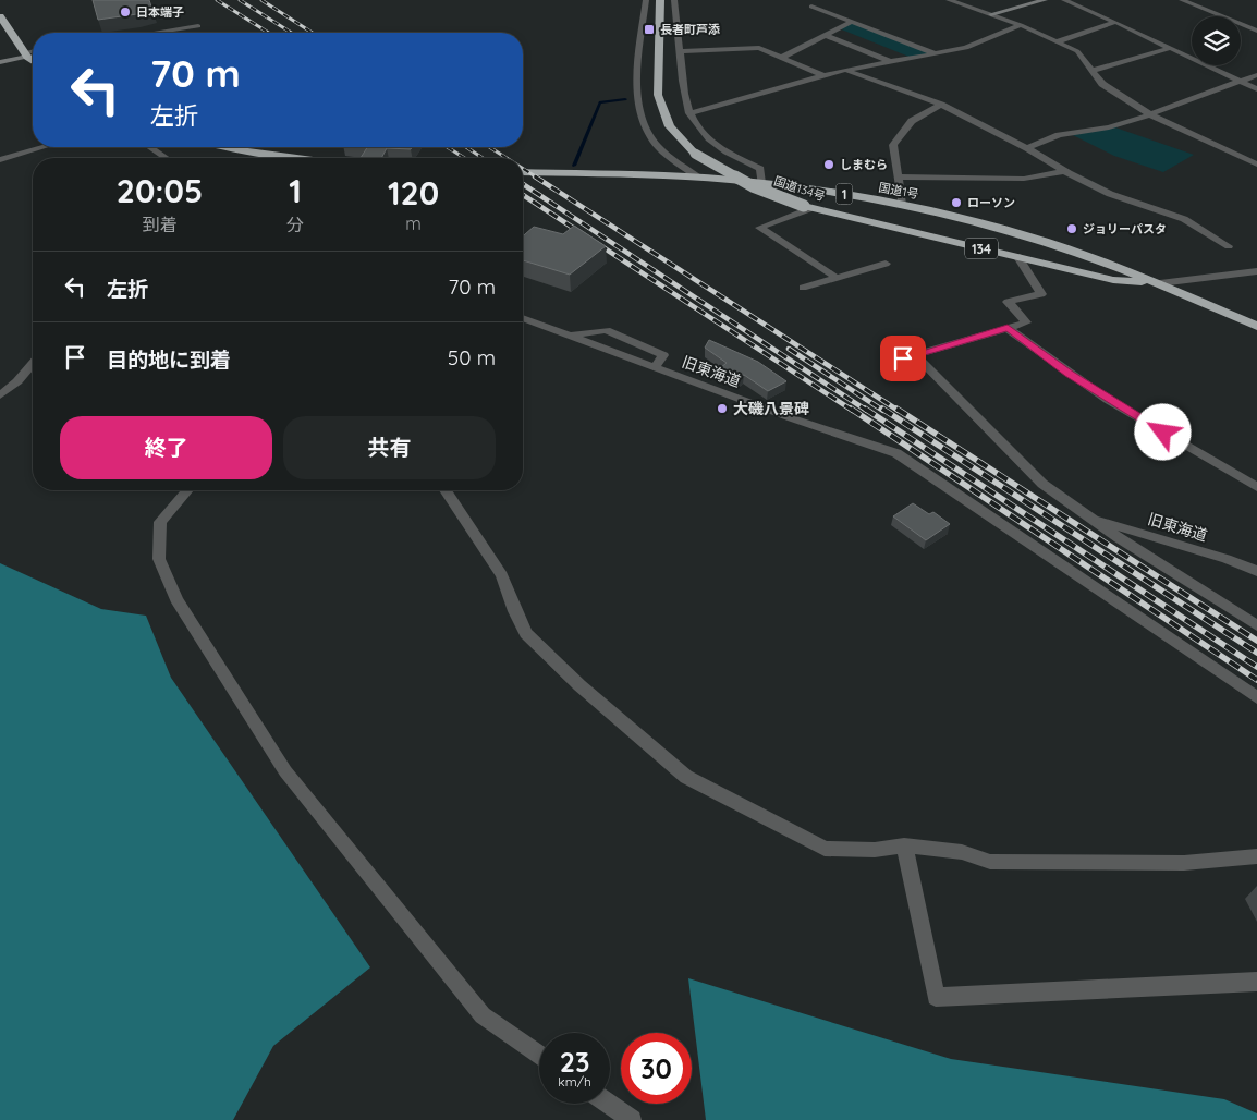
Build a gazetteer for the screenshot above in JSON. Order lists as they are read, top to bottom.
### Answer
{
  "streets": {
    "highway": [
      "国道134号",
      "国道1号",
      "1",
      "134"
    ],
    "street": ["旧東海道"]
  },
  "crossings": [
    ["国道134号", "国道1号"]
  ],
  "places": {
    "other": [
      "日本端子",
      "しまむら",
      "ローソン",
      "ジョリーパスタ",
      "大磯八景碑"
    ],
    "transit": ["長者町芦添"]
  },
  "page": {
    "turn": ["70 m", "左折"],
    "eta": [
      "20:05",
      "到着",
      "1",
      "分",
      "120",
      "m"
    ],
    "list": [
      {
        "name": "左折",
        "value": "70 m"
      },
      {
        "name": "目的地に到着",
        "value": "50 m"
      }
    ],
    "buttons": ["終了", "共有"],
    "speed": "23 km/h",
    "limit": "30"
  }
}
